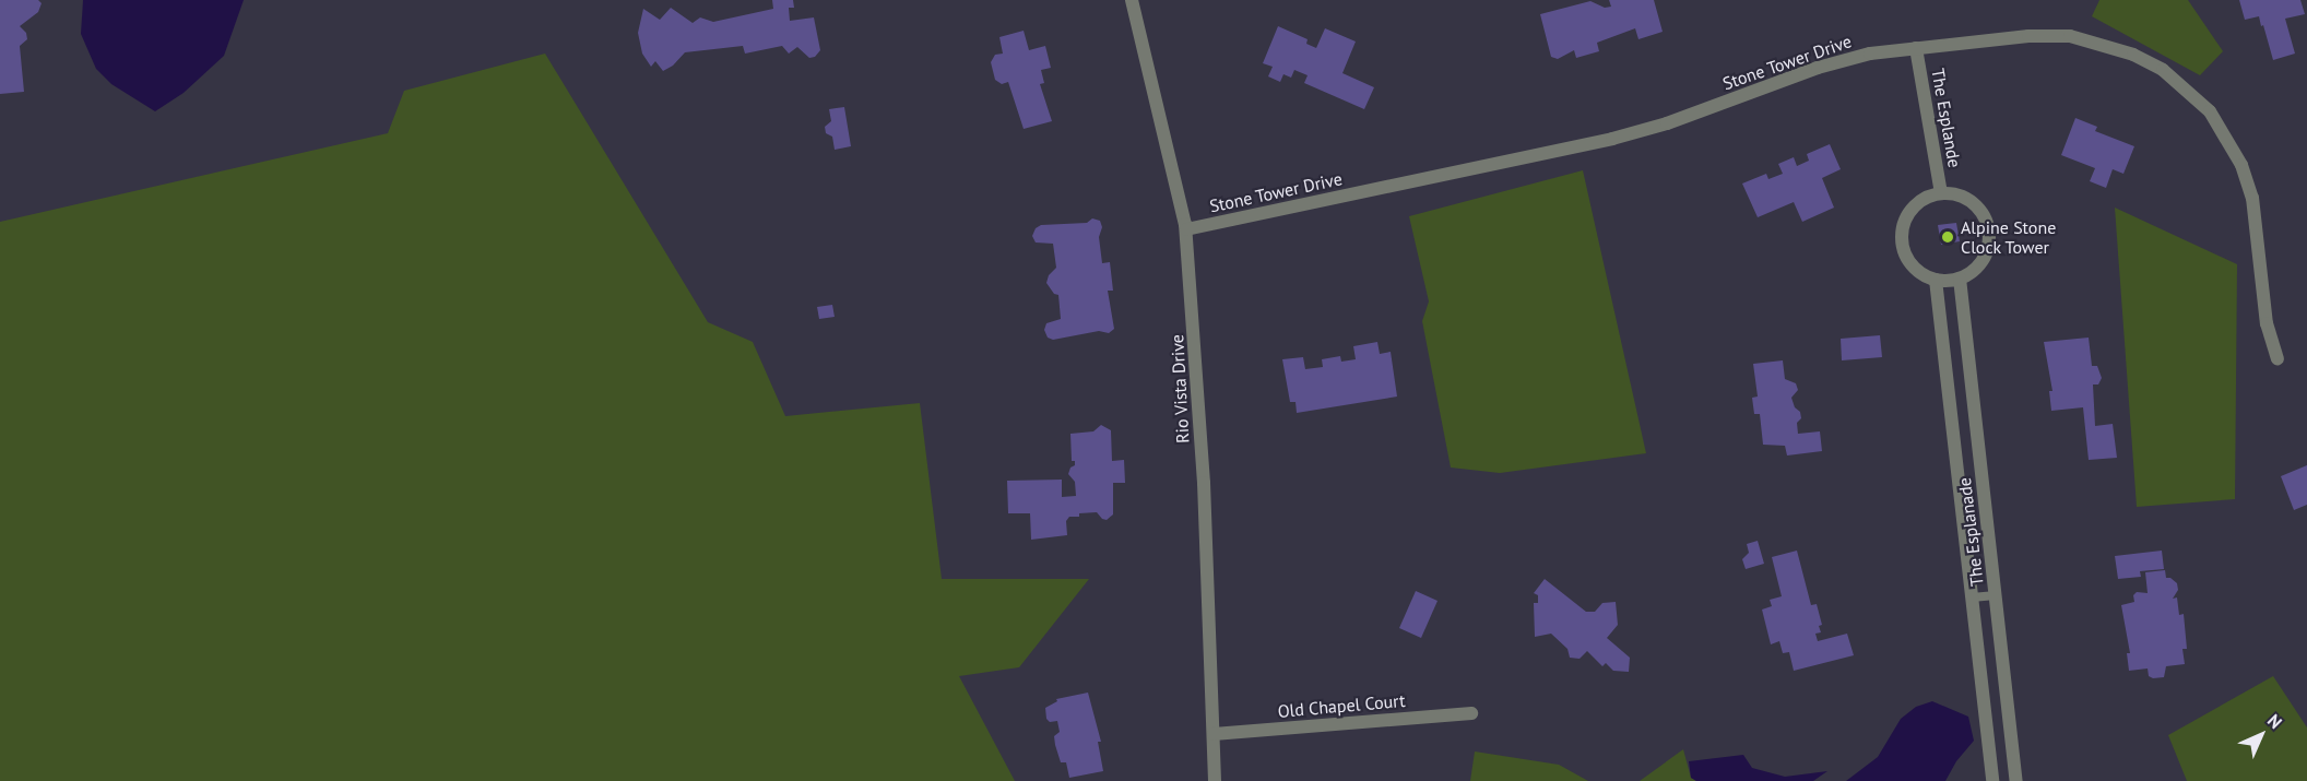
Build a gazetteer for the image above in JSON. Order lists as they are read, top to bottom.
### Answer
{
  "streets": {
    "street": [
      "Stone Tower Drive",
      "The Esplande",
      "Rio Vista Drive",
      "The Esplanade",
      "Old Chapel Court"
    ]
  },
  "crossings": [
    ["Stone Tower Drive", "The Esplande"],
    ["Stone Tower Drive", "Rio Vista Drive"],
    ["The Esplande", "The Esplanade"],
    ["Rio Vista Drive", "Old Chapel Court"]
  ],
  "places": ["Alpine Stone Clock Tower"],
  "north": "top right"
}
